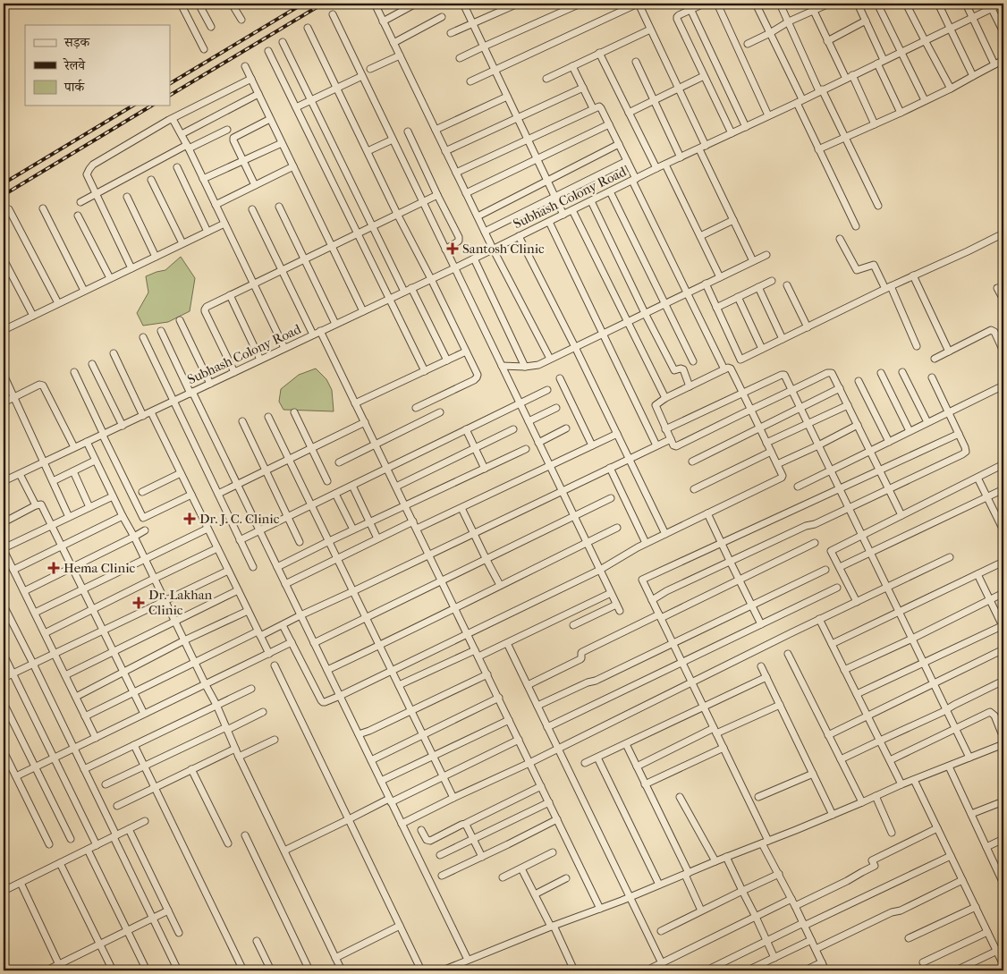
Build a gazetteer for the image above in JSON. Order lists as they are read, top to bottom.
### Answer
{
  "streets": {
    "street": ["Subhash Colony Road"]
  },
  "places": {
    "health": [
      "Santosh Clinic",
      "Dr. J. C. Clinic",
      "Hema Clinic",
      "Dr. Lakhan Clinic"
    ]
  },
  "legend": ["सड़क", "रेलवे", "पार्क"]
}
